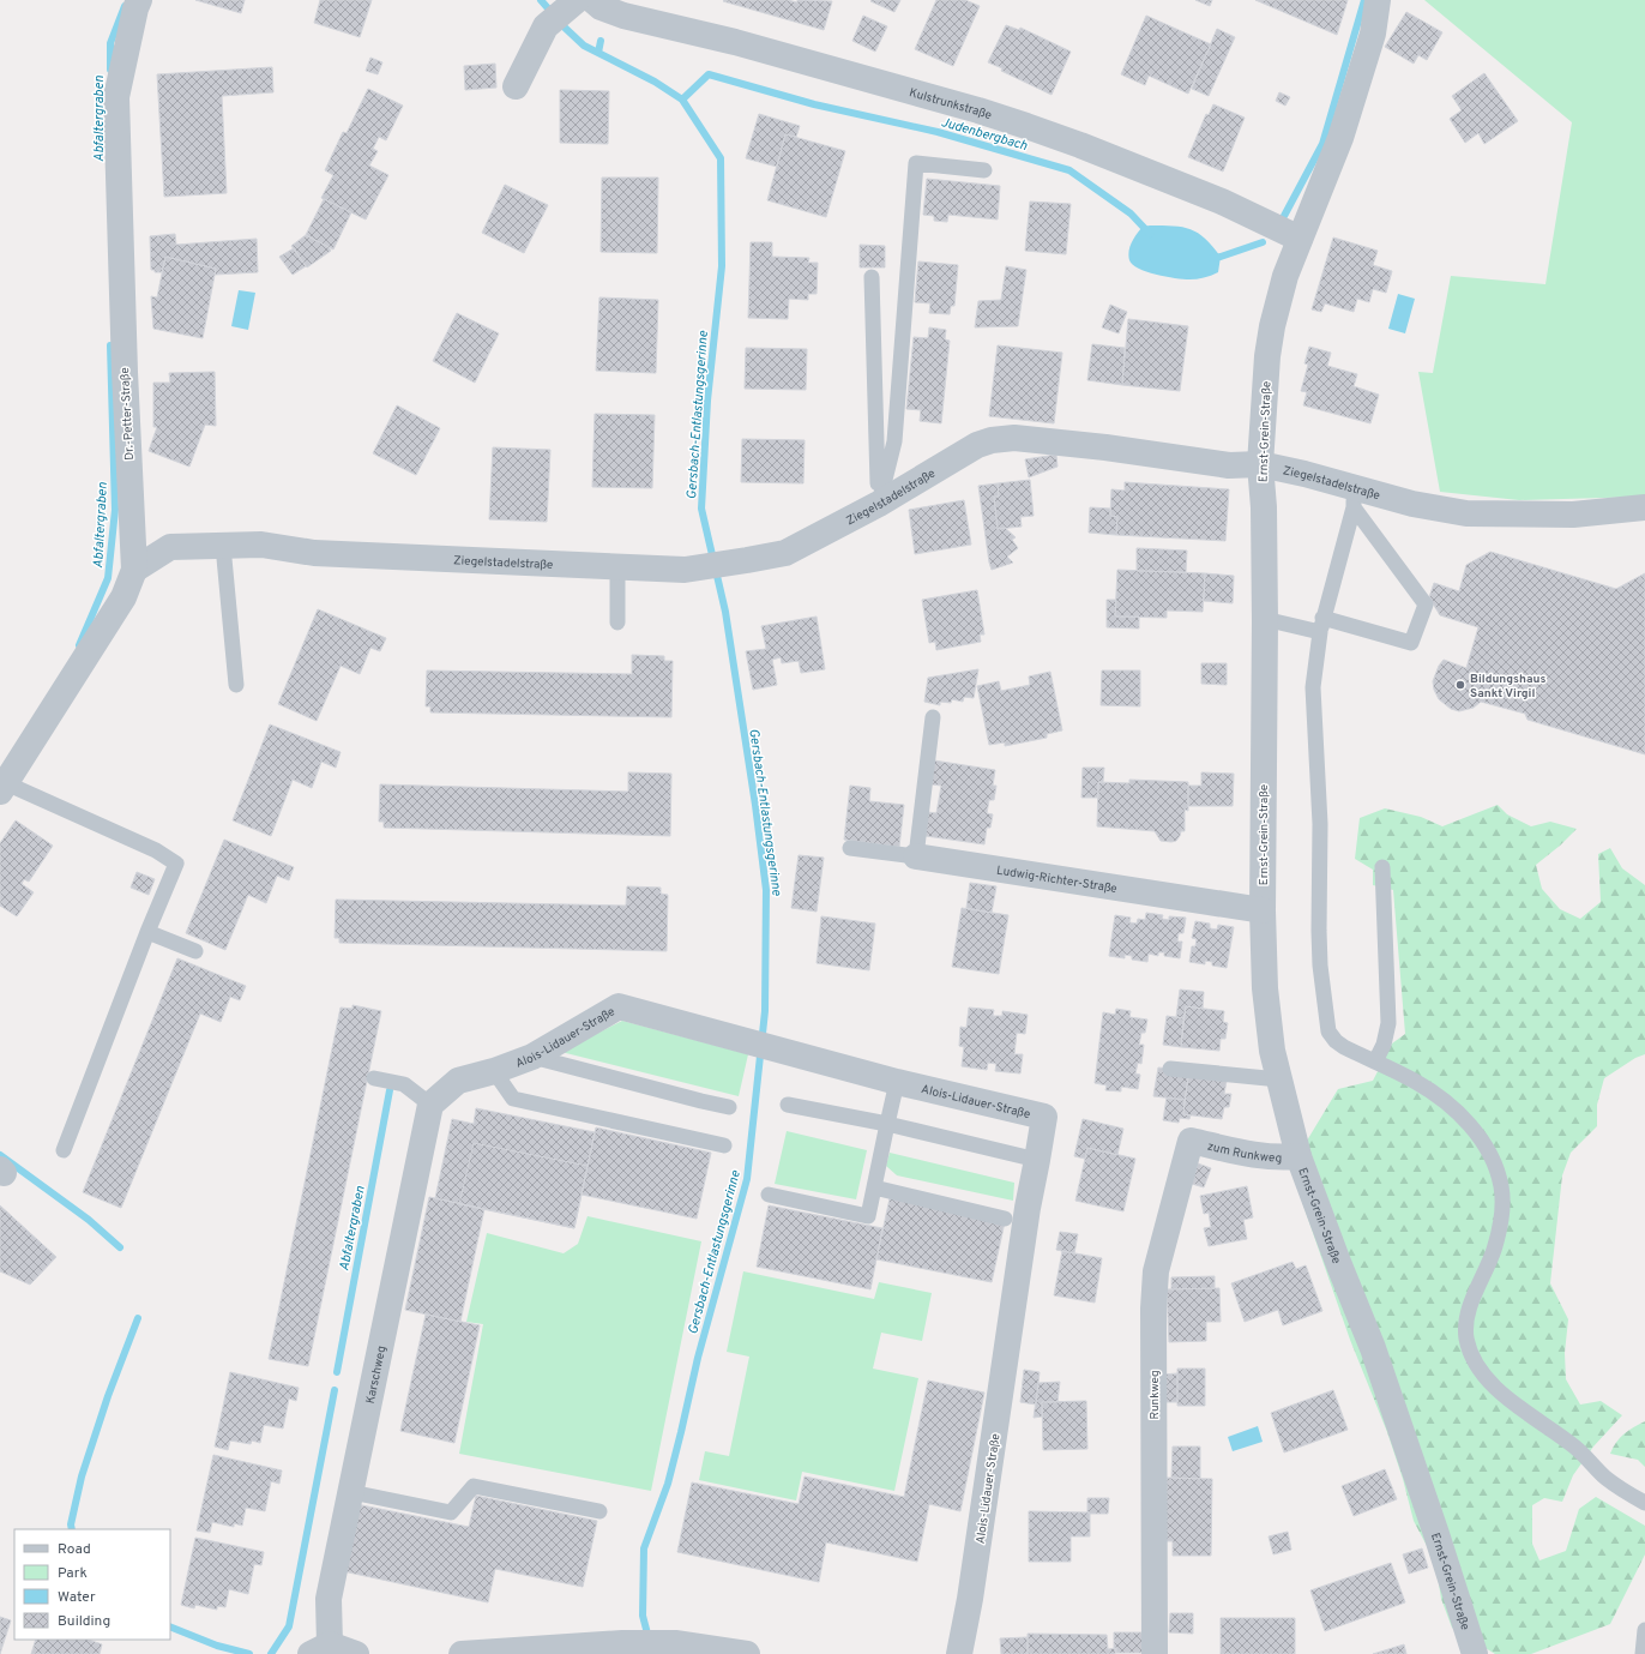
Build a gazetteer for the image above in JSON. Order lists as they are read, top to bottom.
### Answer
{
  "streets": {
    "street": [
      "Kulstrunkstraße",
      "Dr.-Petter-Straße",
      "Ernst-Grein-Straße",
      "Ziegelstadelstraße",
      "Ludwig-Richter-Straße",
      "Alois-Lidauer-Straße",
      "zum Runkweg",
      "Karschweg",
      "Runkweg"
    ]
  },
  "crossings": [
    ["Kulstrunkstraße", "Ernst-Grein-Straße"],
    ["Dr.-Petter-Straße", "Ziegelstadelstraße"],
    ["Ernst-Grein-Straße", "Ziegelstadelstraße"],
    ["Ernst-Grein-Straße", "Ludwig-Richter-Straße"],
    ["Ernst-Grein-Straße", "zum Runkweg"],
    ["Alois-Lidauer-Straße", "Karschweg"],
    ["zum Runkweg", "Runkweg"]
  ],
  "water": ["Abfaltergraben", "Judenbergbach", "Gersbach-Entlastungsgerinne"],
  "places": ["Bildungshaus Sankt Virgil"],
  "legend": [
    "Road",
    "Park",
    "Water",
    "Building"
  ]
}
